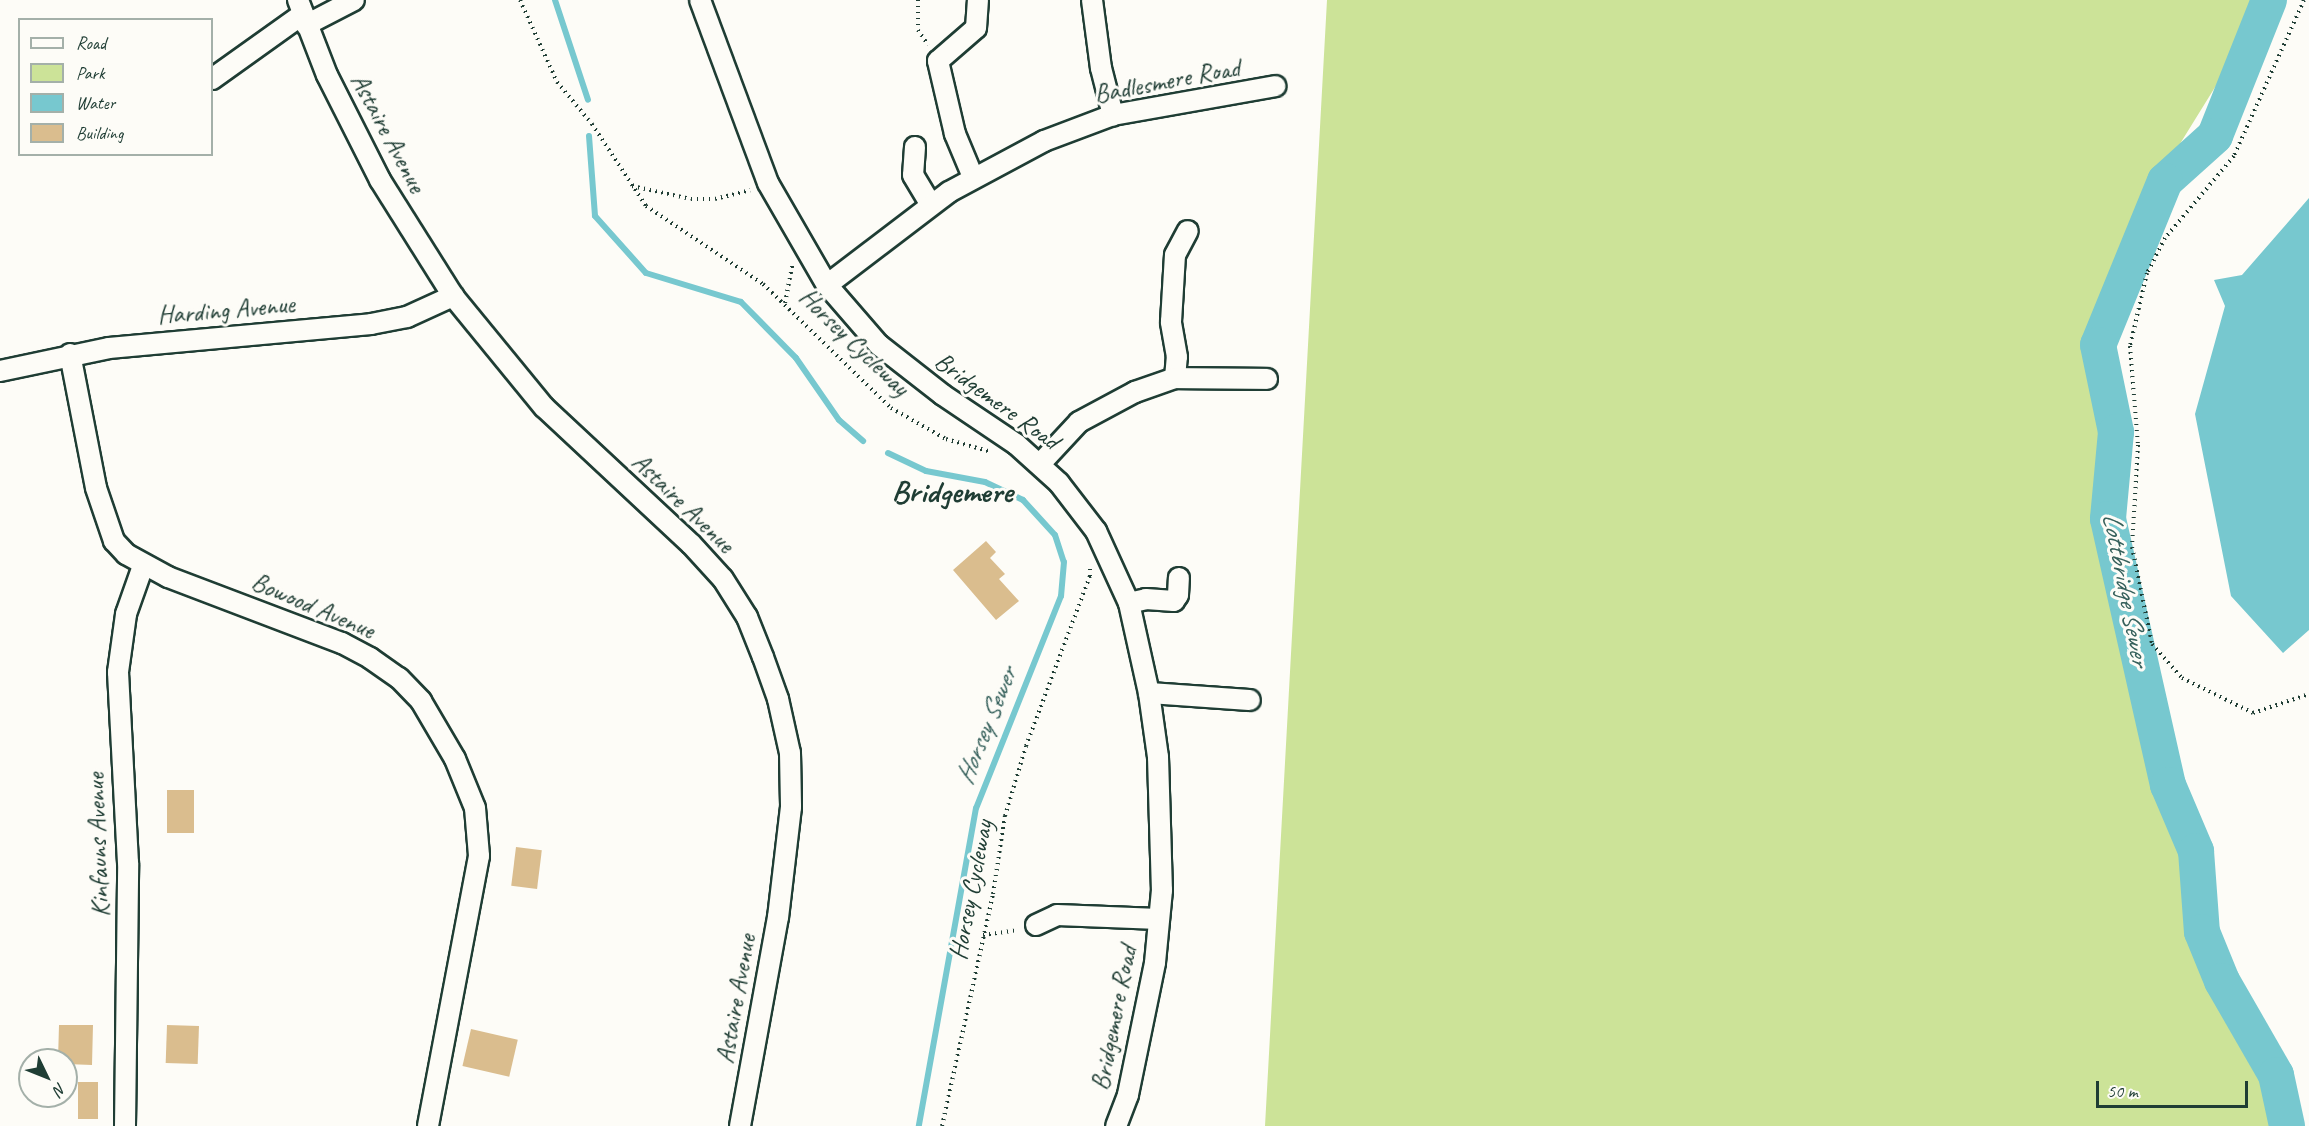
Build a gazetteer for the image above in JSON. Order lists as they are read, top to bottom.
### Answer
{
  "streets": {
    "street": [
      "Badlesmere Road",
      "Astaire Avenue",
      "Harding Avenue",
      "Bridgemere Road",
      "Bowood Avenue",
      "Kinfauns Avenue"
    ],
    "path": ["Horsey Cycleway"]
  },
  "crossings": [
    ["Badlesmere Road", "Bridgemere Road"],
    ["Astaire Avenue", "Harding Avenue"],
    ["Harding Avenue", "Bowood Avenue"],
    ["Bowood Avenue", "Kinfauns Avenue"]
  ],
  "districts": ["Bridgemere"],
  "water": ["Lottbridge Sewer", "Horsey Sewer"],
  "legend": [
    "Road",
    "Park",
    "Water",
    "Building"
  ],
  "scale_bar": "50 m",
  "north": "bottom right"
}
